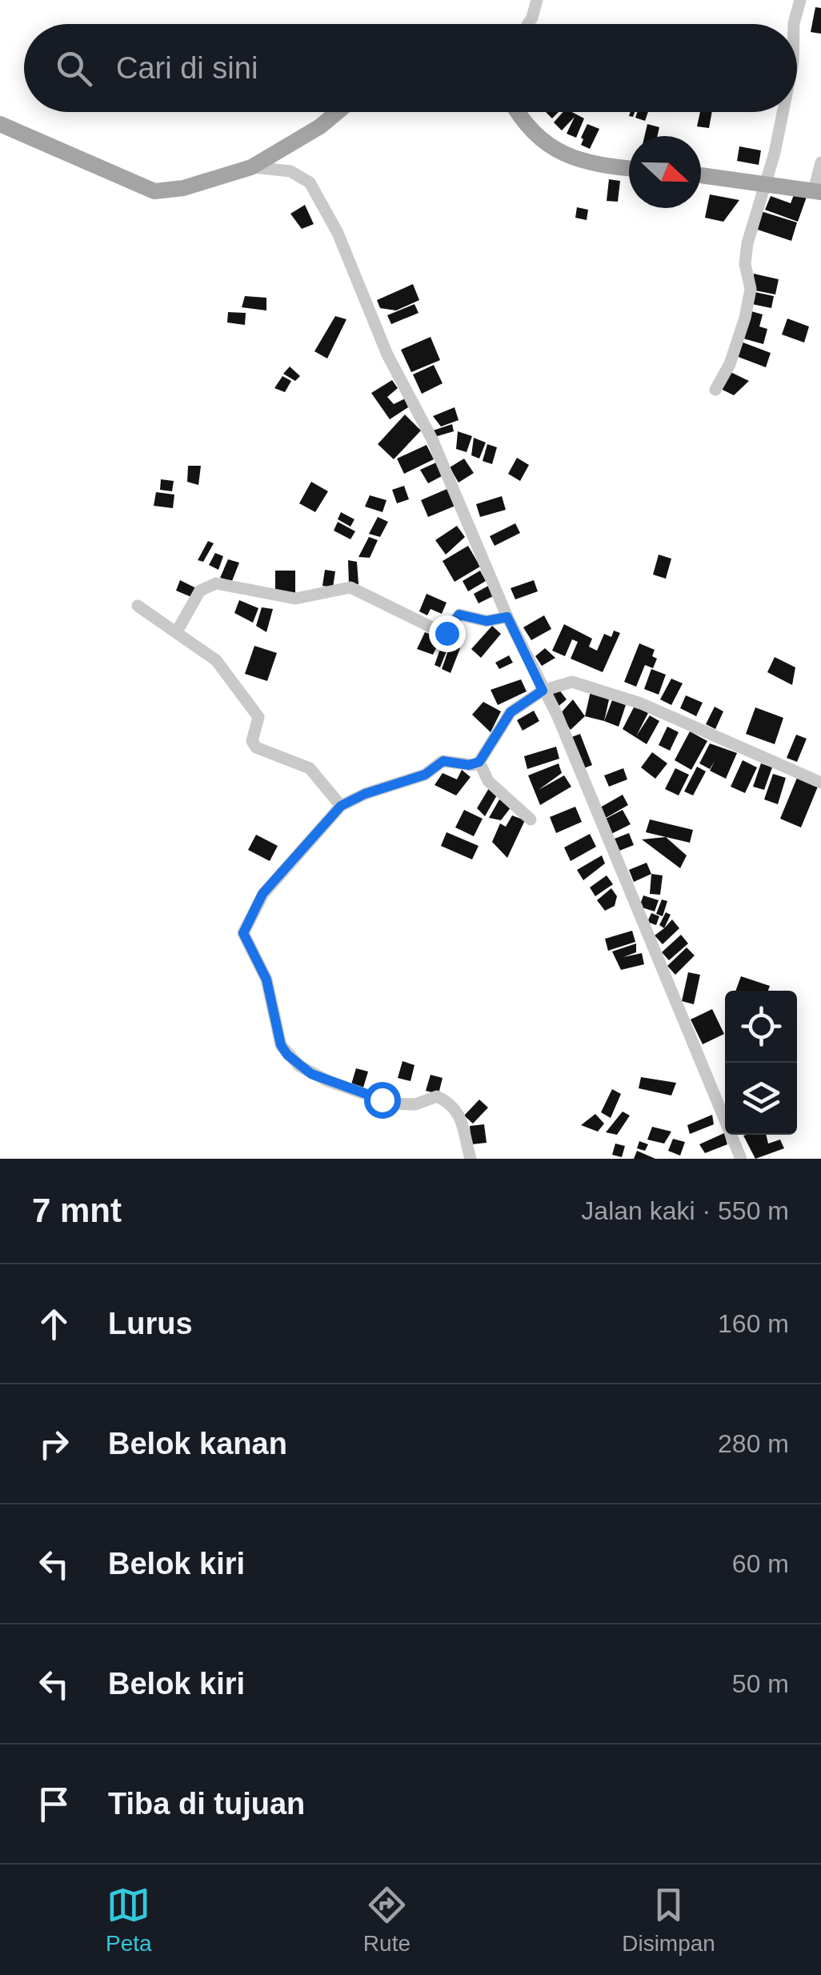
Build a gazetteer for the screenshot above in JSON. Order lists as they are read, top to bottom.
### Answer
{
  "north": "right",
  "page": {
    "search": "Cari di sini",
    "heading": ["7 mnt", "Jalan kaki · 550 m"],
    "list": [
      ["Lurus", "160 m"],
      ["Belok kanan", "280 m"],
      ["Belok kiri", "60 m"],
      ["Belok kiri", "50 m"],
      "Tiba di tujuan"
    ],
    "nav": ["Peta", "Rute", "Disimpan"]
  }
}
